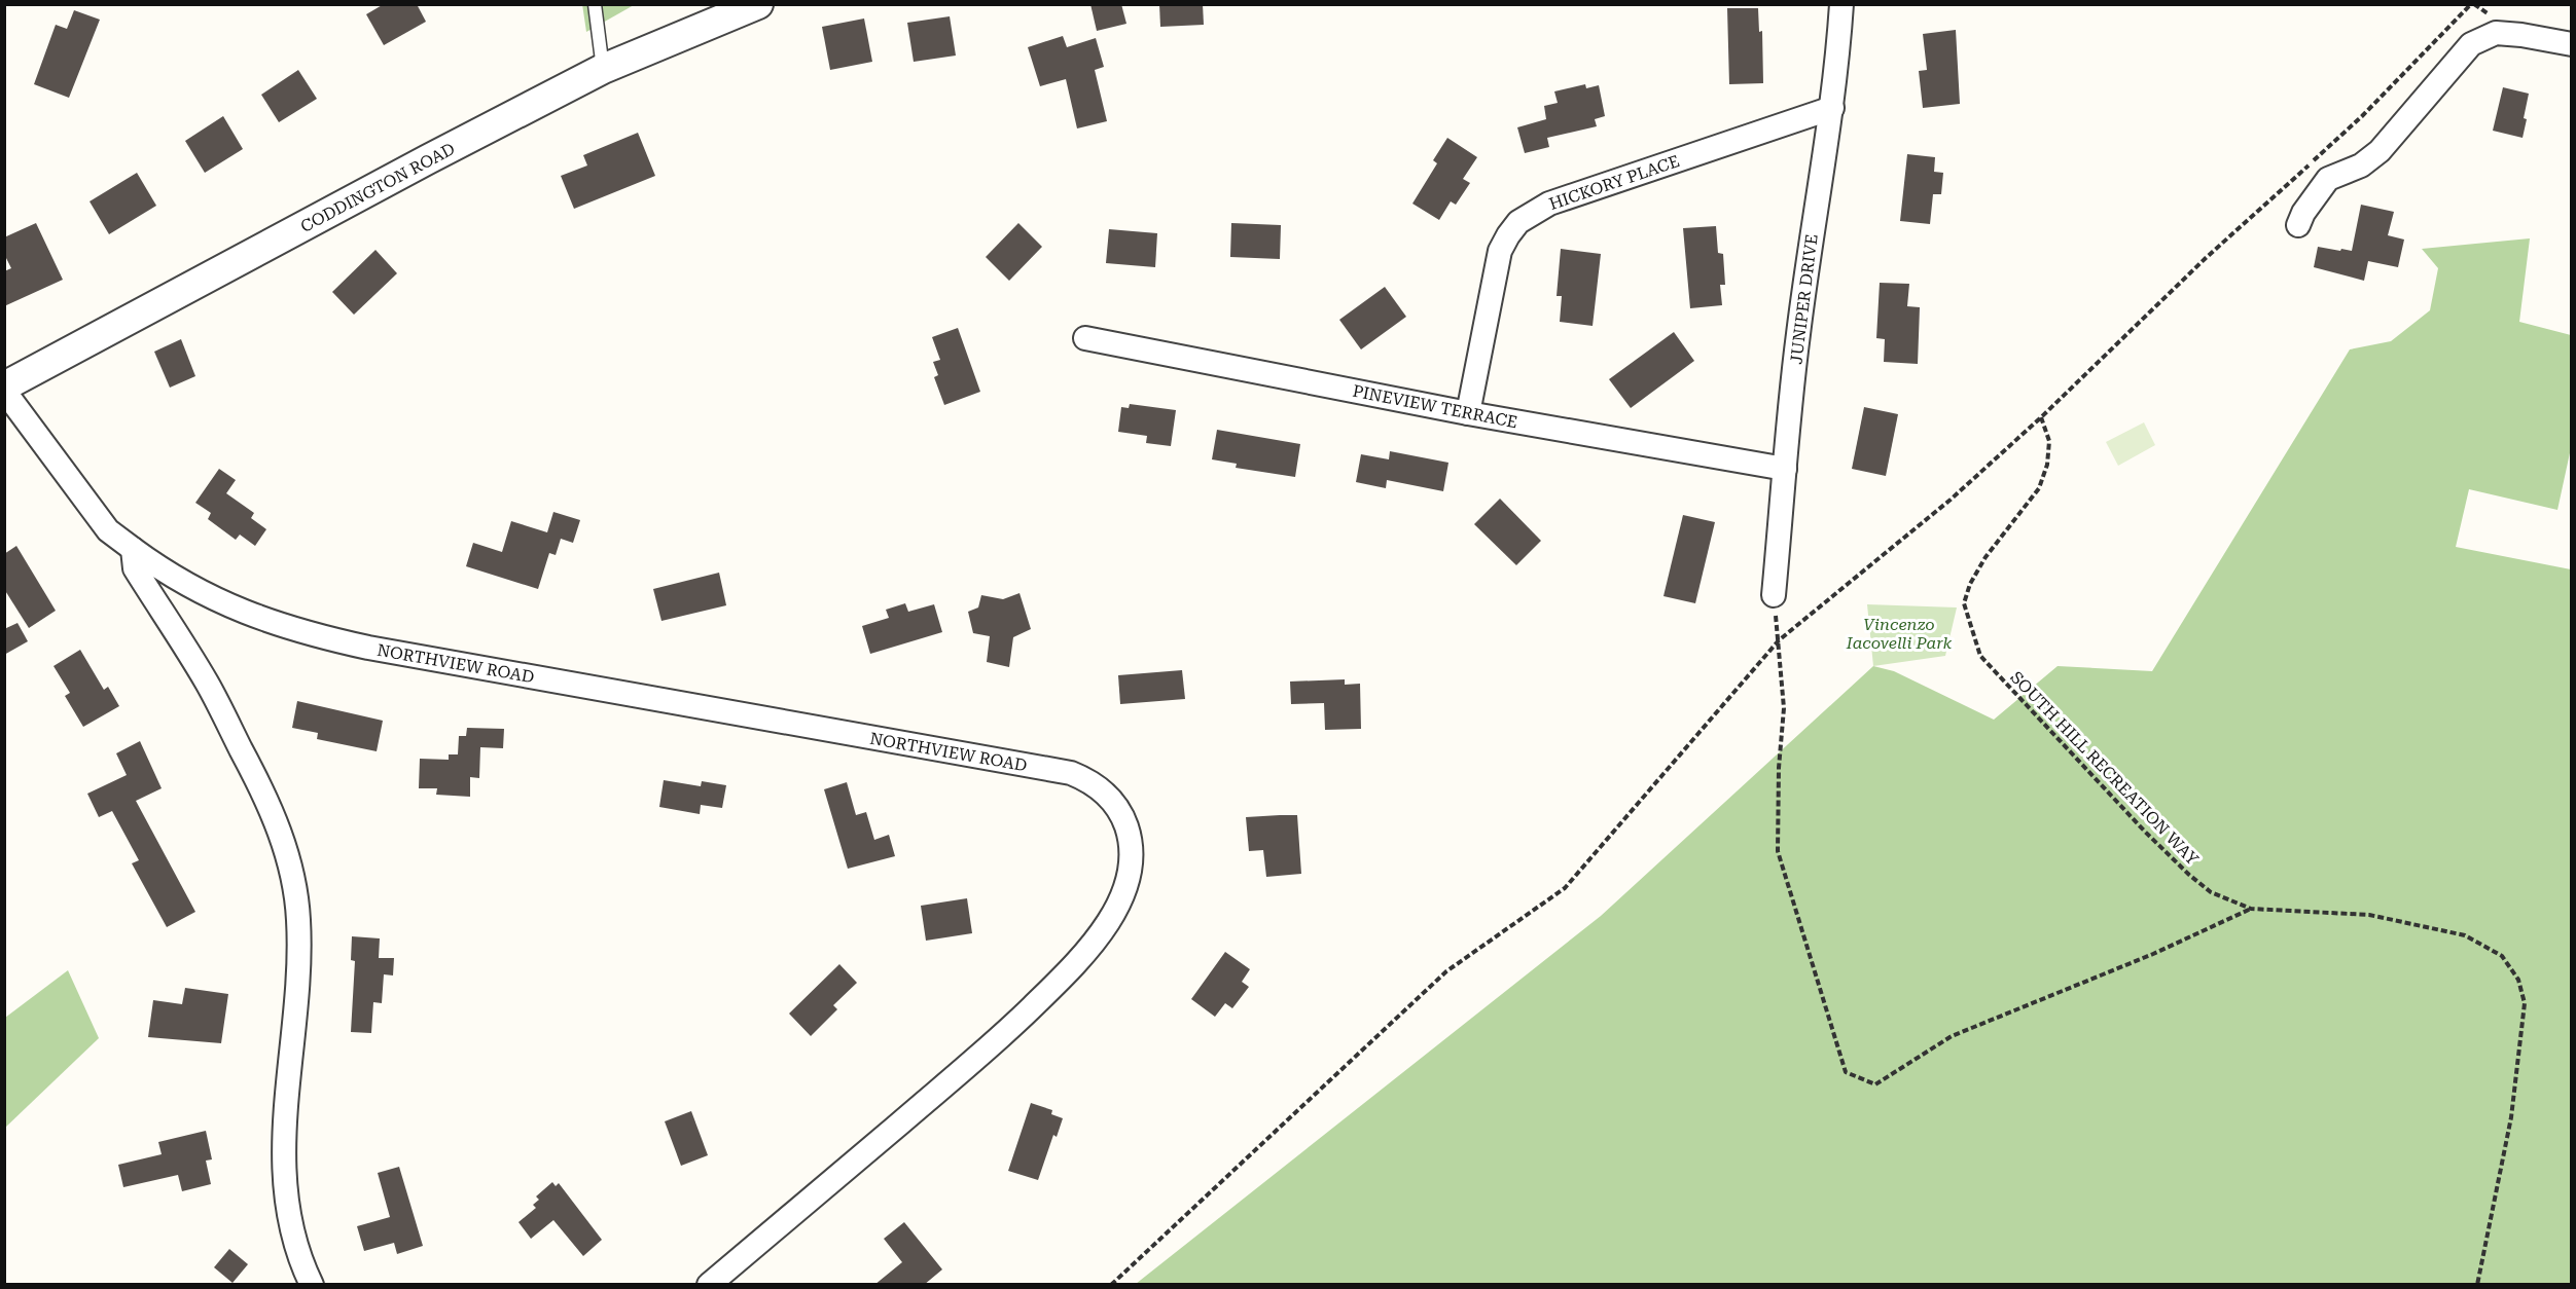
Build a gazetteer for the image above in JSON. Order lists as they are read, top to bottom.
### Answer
{
  "streets": {
    "street": [
      "HICKORY PLACE",
      "CODDINGTON ROAD",
      "JUNIPER DRIVE",
      "PINEVIEW TERRACE",
      "NORTHVIEW ROAD"
    ],
    "path": ["SOUTH HILL RECREATION WAY"]
  },
  "crossings": [
    ["HICKORY PLACE", "JUNIPER DRIVE"],
    ["HICKORY PLACE", "PINEVIEW TERRACE"],
    ["CODDINGTON ROAD", "NORTHVIEW ROAD"],
    ["JUNIPER DRIVE", "PINEVIEW TERRACE"]
  ],
  "parks": ["Vincenzo Iacovelli Park"]
}
